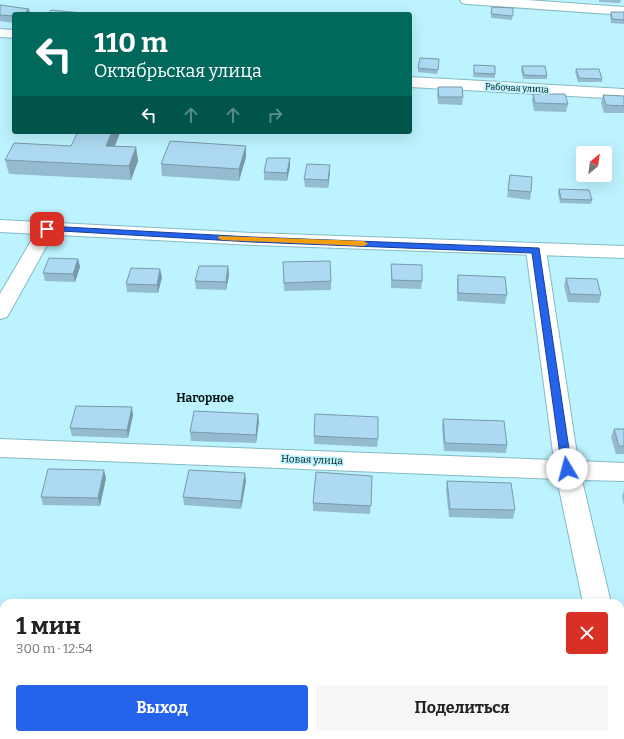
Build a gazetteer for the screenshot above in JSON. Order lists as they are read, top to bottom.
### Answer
{
  "streets": {
    "street": ["Рабочая улица", "Новая улица"]
  },
  "districts": ["Нагорное"],
  "north": "top right",
  "page": {
    "turn": ["110 m", "Октябрьская улица"],
    "heading": ["1 мин", "300 m · 12:54"],
    "buttons": ["Выход", "Поделиться"]
  }
}
